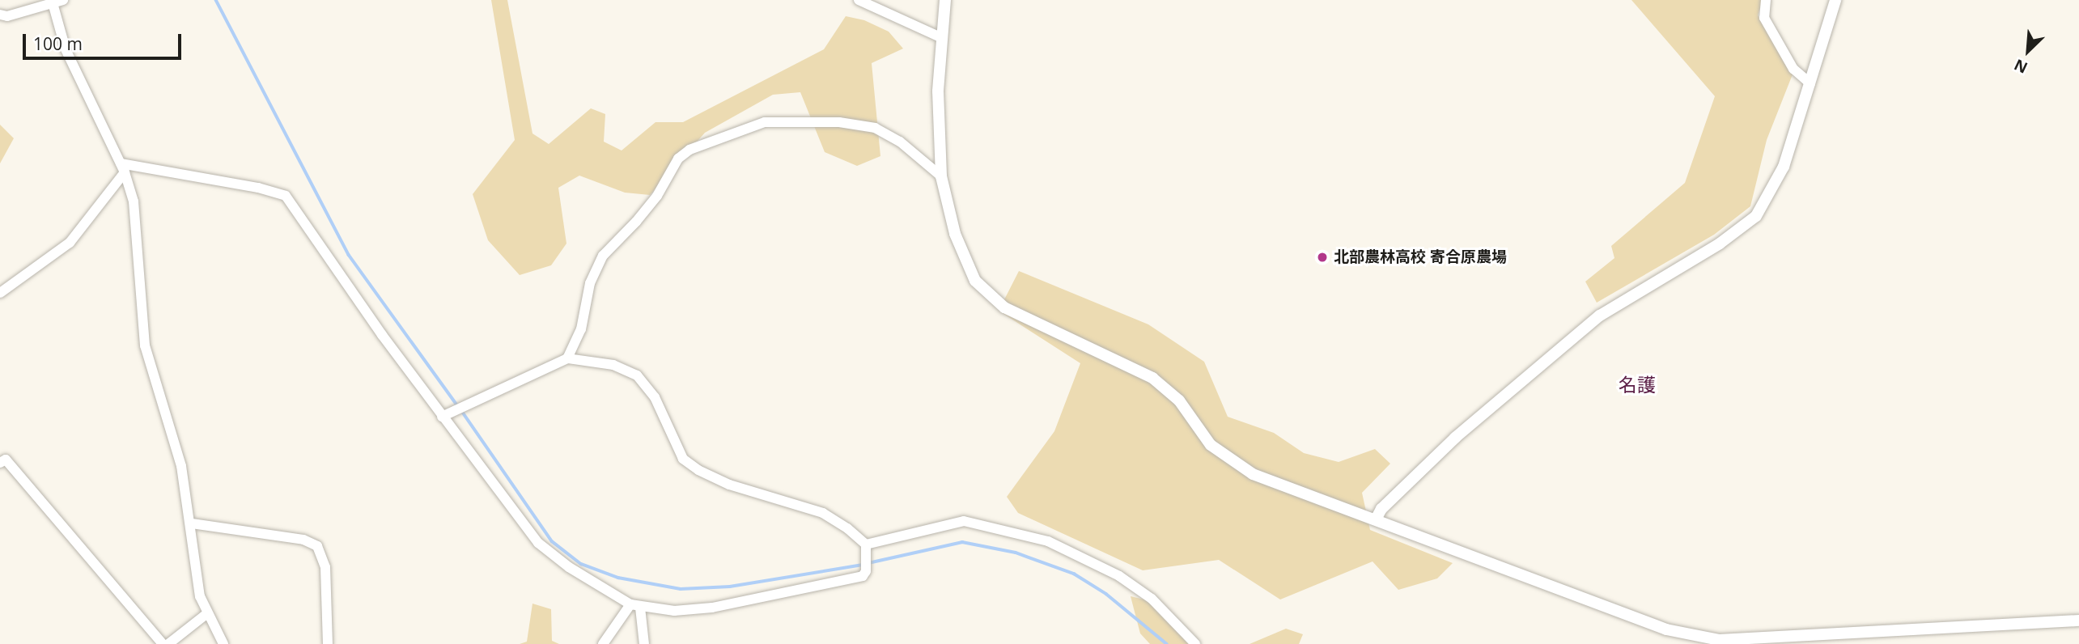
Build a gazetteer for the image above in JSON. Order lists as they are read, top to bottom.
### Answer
{
  "districts": ["名護"],
  "places": ["北部農林高校 寄合原農場"],
  "scale_bar": "100 m",
  "north": "bottom left"
}
